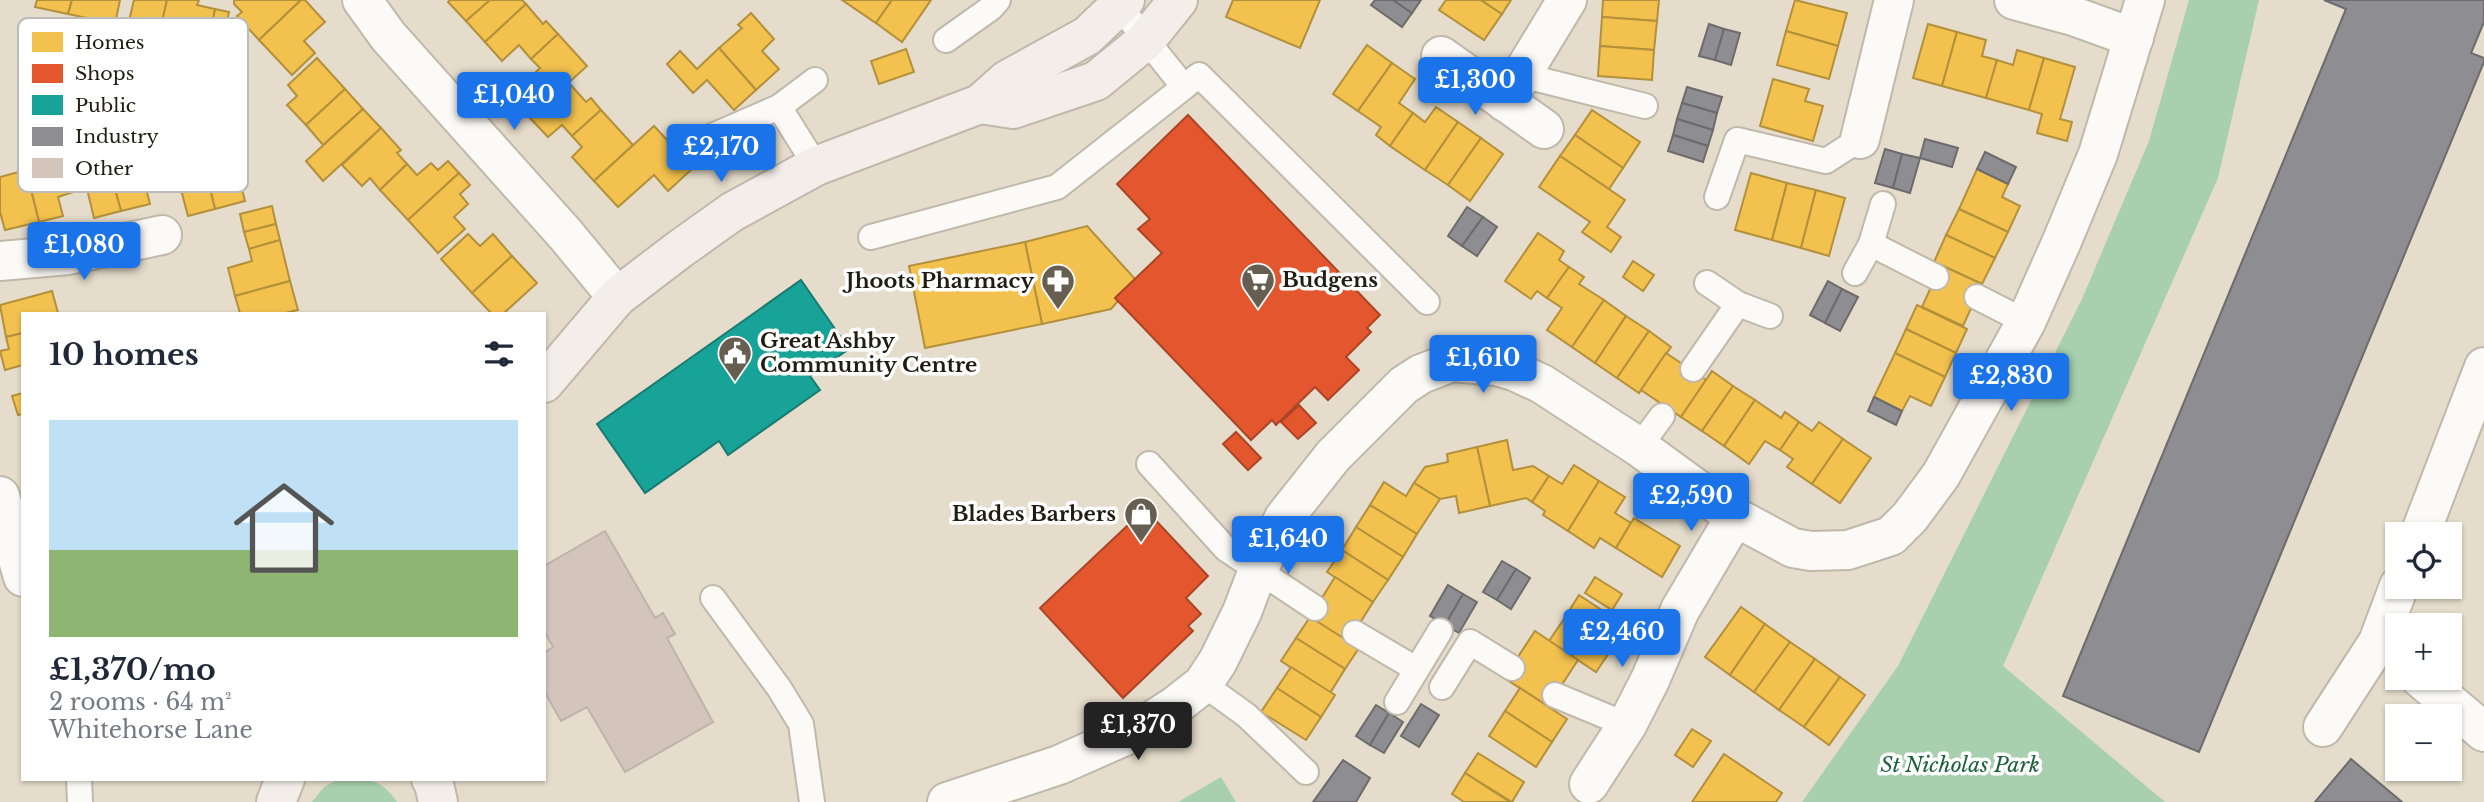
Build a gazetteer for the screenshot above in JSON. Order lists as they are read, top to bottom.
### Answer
{
  "parks": ["St Nicholas Park"],
  "places": {
    "supermarket": ["Budgens"],
    "pharmacy": ["Jhoots Pharmacy"],
    "public building": ["Great Ashby Community Centre"],
    "shop": ["Blades Barbers"]
  },
  "legend": [
    "Homes",
    "Shops",
    "Public",
    "Industry",
    "Other"
  ],
  "page": {
    "price": [
      "£1,300",
      "£1,040",
      "£2,170",
      "£1,080",
      "£1,610",
      "£2,830",
      "£2,590",
      "£1,640",
      "£2,460",
      "£1,370"
    ],
    "heading": "10 homes",
    "list": [
      {
        "name": "£1,370/mo",
        "note": "2 rooms · 64 m² · Whitehorse Lane"
      }
    ],
    "map_buttons": ["+", "−"]
  }
}
